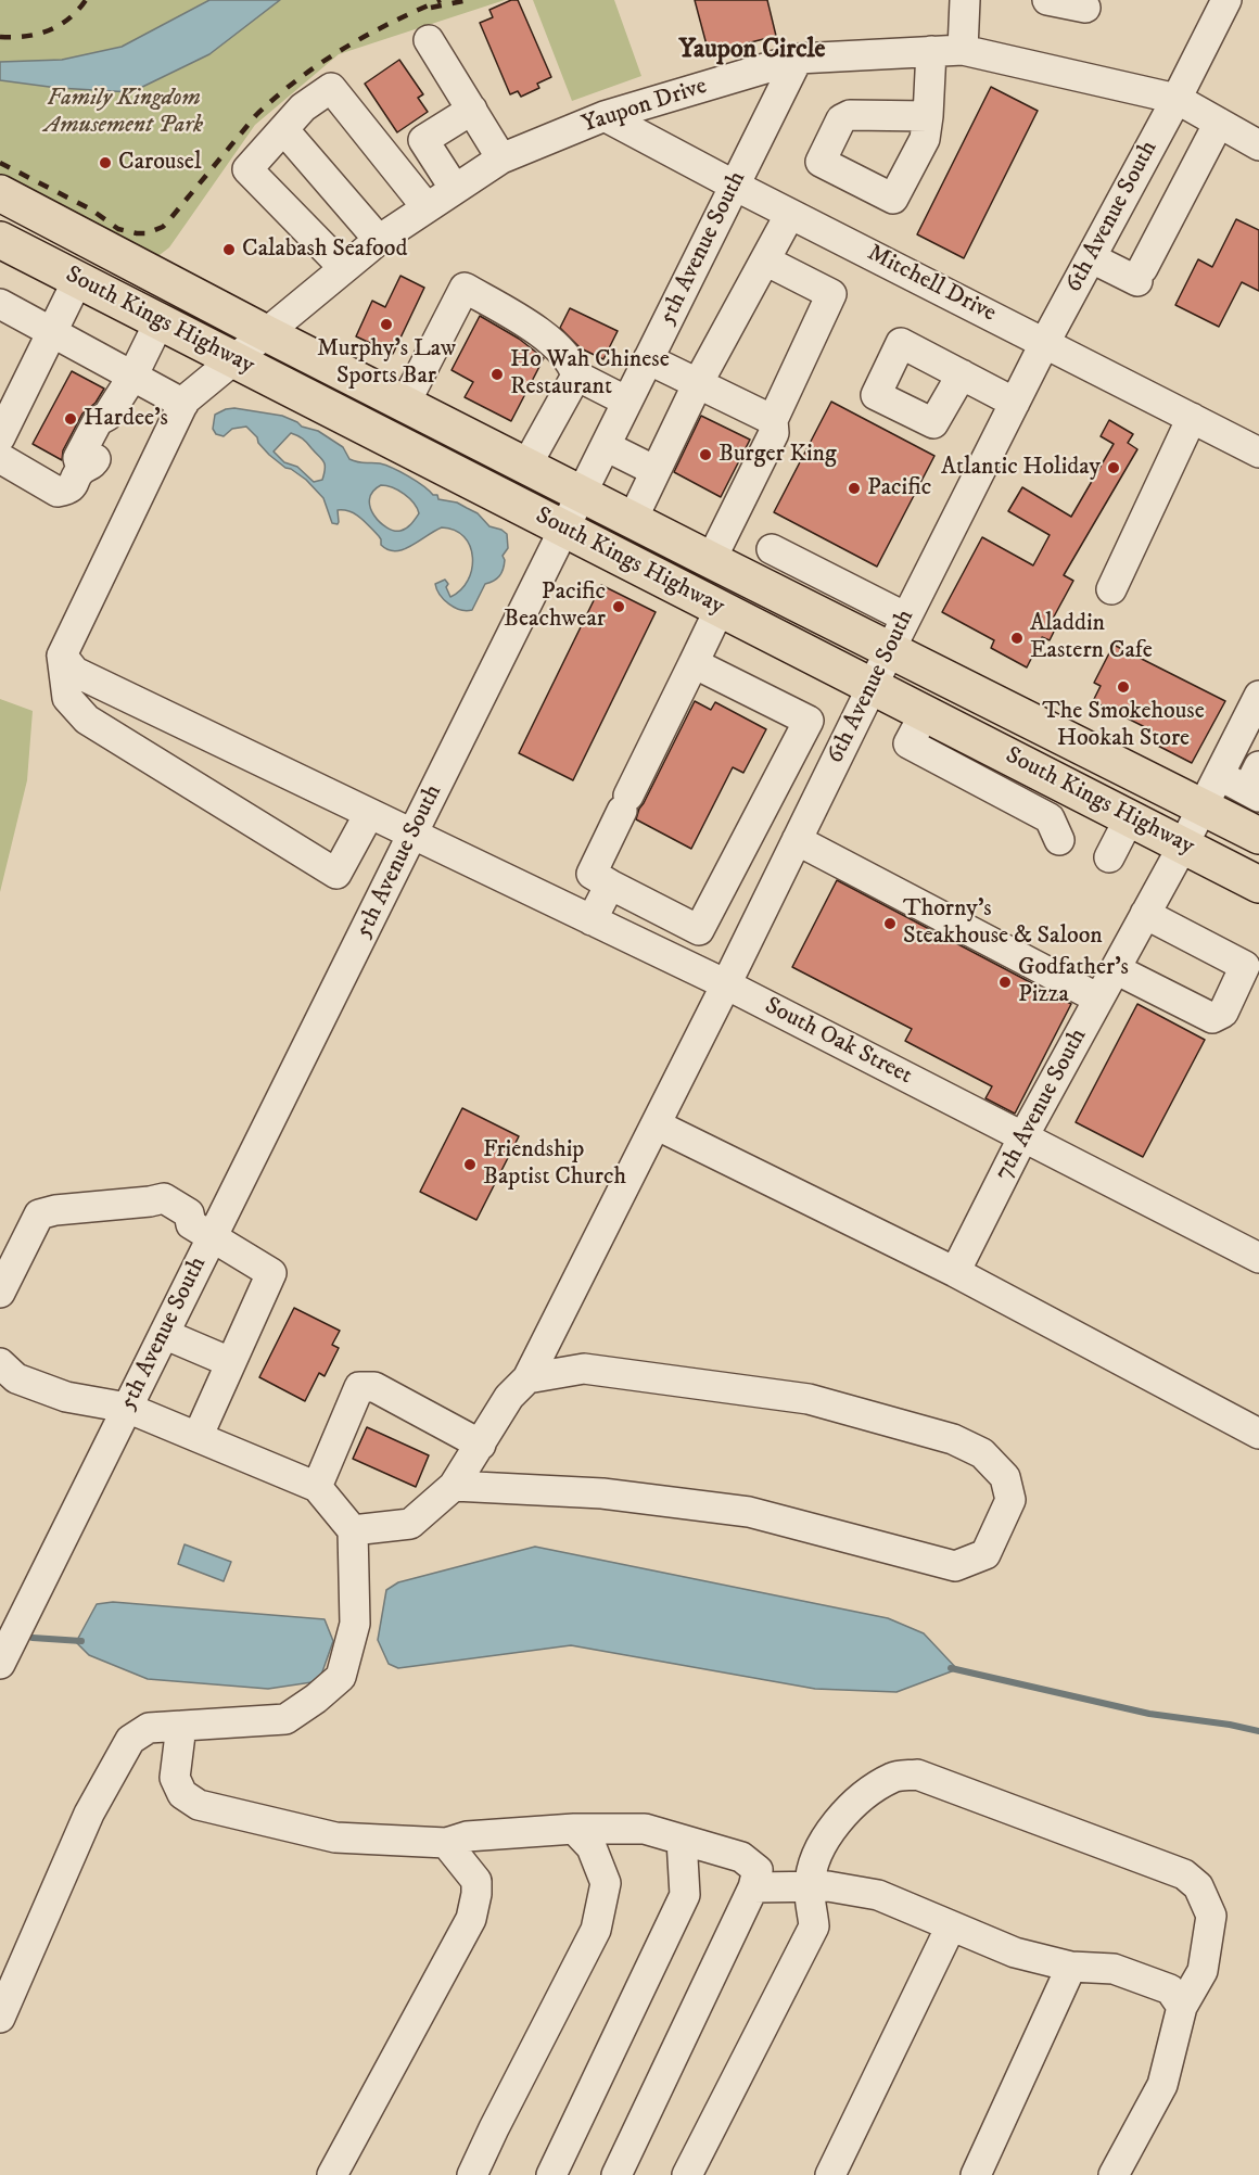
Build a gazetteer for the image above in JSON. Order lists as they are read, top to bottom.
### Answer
{
  "streets": {
    "main road": ["South Kings Highway"],
    "street": [
      "Yaupon Drive",
      "6th Avenue South",
      "5th Avenue South",
      "Mitchell Drive",
      "South Oak Street",
      "7th Avenue South"
    ]
  },
  "crossings": [
    ["Yaupon Drive", "6th Avenue South"],
    ["Yaupon Drive", "5th Avenue South"],
    ["Yaupon Drive", "Mitchell Drive"],
    ["Yaupon Drive", "South Kings Highway"],
    ["6th Avenue South", "Mitchell Drive"],
    ["6th Avenue South", "South Kings Highway"],
    ["6th Avenue South", "South Oak Street"],
    ["5th Avenue South", "Mitchell Drive"],
    ["5th Avenue South", "South Kings Highway"],
    ["5th Avenue South", "South Oak Street"],
    ["South Kings Highway", "7th Avenue South"],
    ["South Oak Street", "7th Avenue South"]
  ],
  "districts": ["Yaupon Circle"],
  "parks": ["Family Kingdom Amusement Park"],
  "places": [
    "Carousel",
    "Calabash Seafood",
    "Murphy's Law Sports Bar",
    "Ho Wah Chinese Restaurant",
    "Hardee's",
    "Burger King",
    "Atlantic Holiday",
    "Pacific",
    "Pacific Beachwear",
    "Aladdin Eastern Cafe",
    "The Smokehouse Hookah Store",
    "Thorny's Steakhouse & Saloon",
    "Godfather's Pizza",
    "Friendship Baptist Church"
  ]
}
